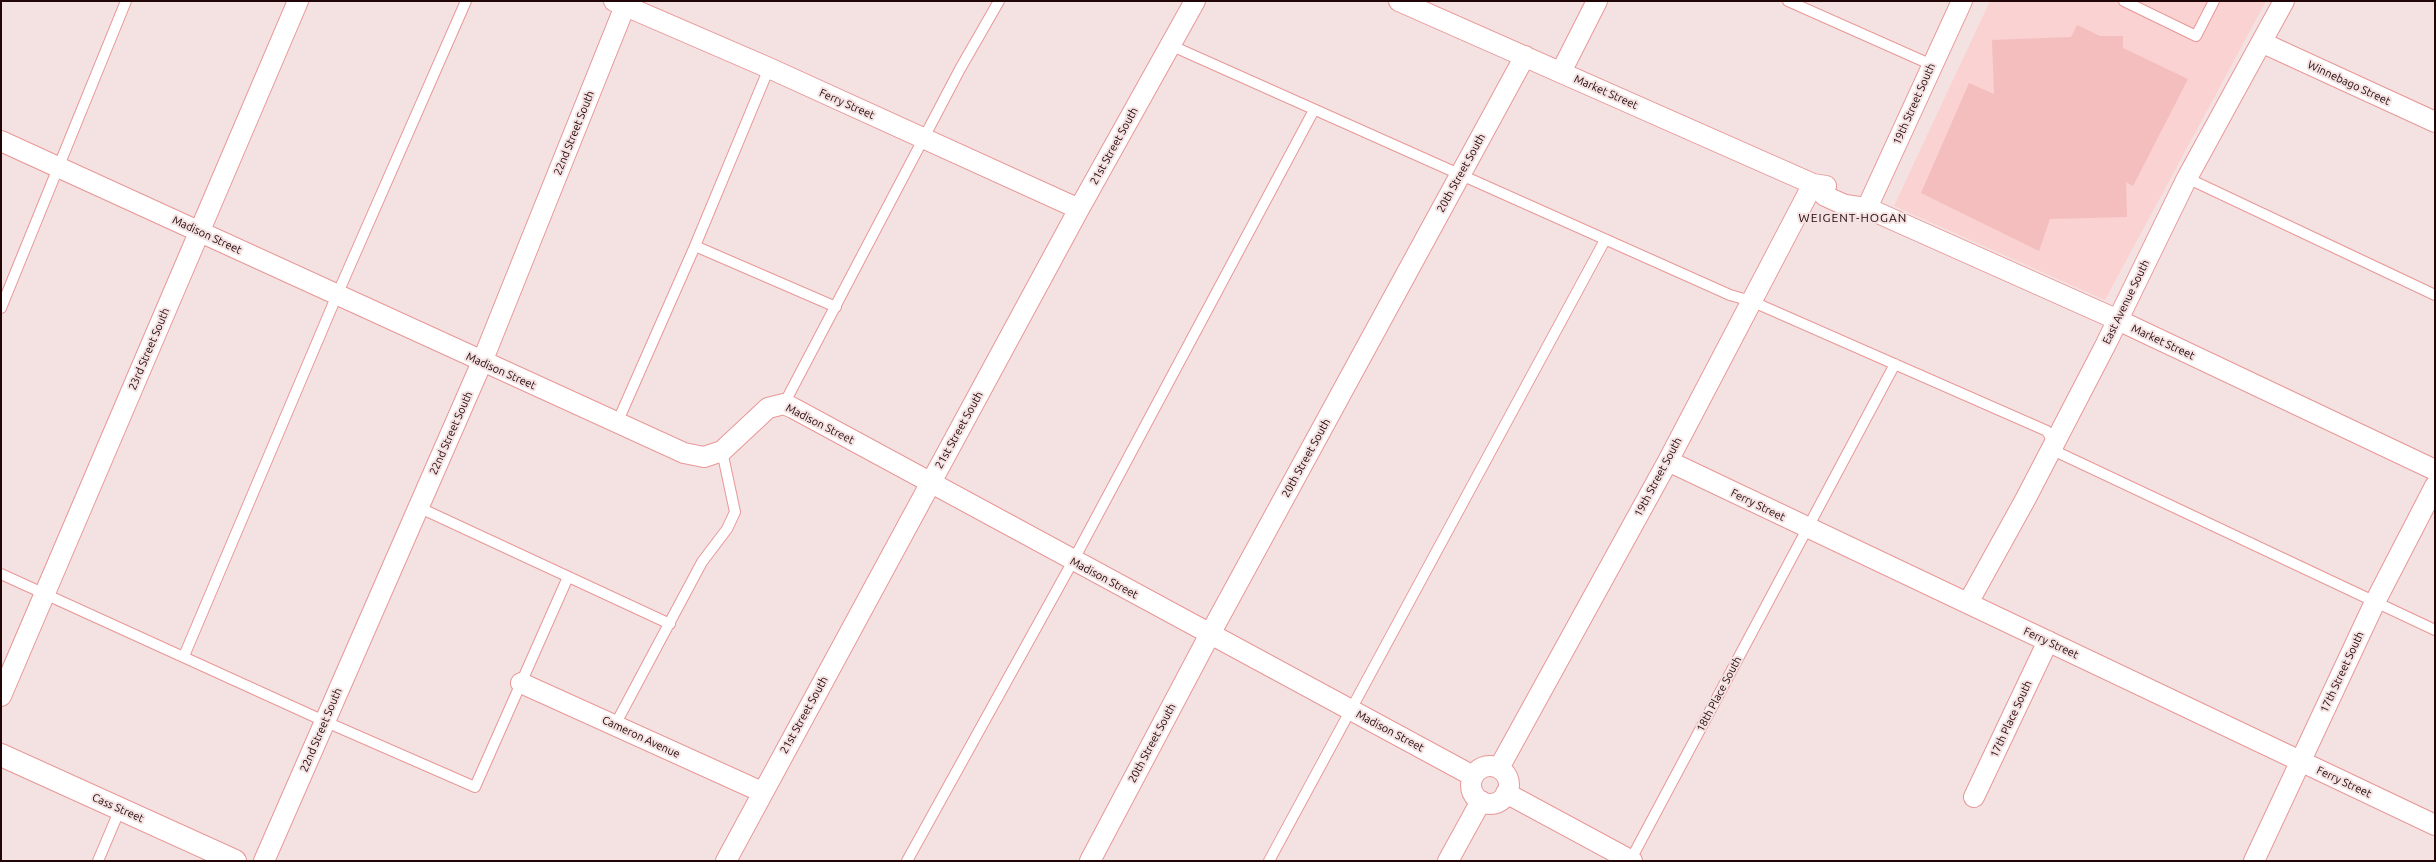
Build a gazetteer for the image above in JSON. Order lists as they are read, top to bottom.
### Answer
{
  "streets": {
    "street": [
      "Winnebago Street",
      "Market Street",
      "Ferry Street",
      "19th Street South",
      "22nd Street South",
      "21st Street South",
      "20th Street South",
      "Madison Street",
      "East Avenue South",
      "23rd Street South",
      "17th Street South",
      "17th Place South",
      "Cameron Avenue",
      "Cass Street"
    ],
    "lane": ["18th Place South"]
  },
  "crossings": [
    ["Winnebago Street", "East Avenue South"],
    ["Market Street", "19th Street South"],
    ["Market Street", "20th Street South"],
    ["Market Street", "East Avenue South"],
    ["Ferry Street", "19th Street South"],
    ["Ferry Street", "22nd Street South"],
    ["Ferry Street", "21st Street South"],
    ["Ferry Street", "East Avenue South"],
    ["Ferry Street", "17th Street South"],
    ["Ferry Street", "18th Place South"],
    ["Ferry Street", "17th Place South"],
    ["19th Street South", "Madison Street"],
    ["22nd Street South", "Madison Street"],
    ["21st Street South", "Madison Street"],
    ["21st Street South", "Cameron Avenue"],
    ["20th Street South", "Madison Street"],
    ["Madison Street", "23rd Street South"]
  ],
  "districts": ["WEIGENT-HOGAN"]
}
